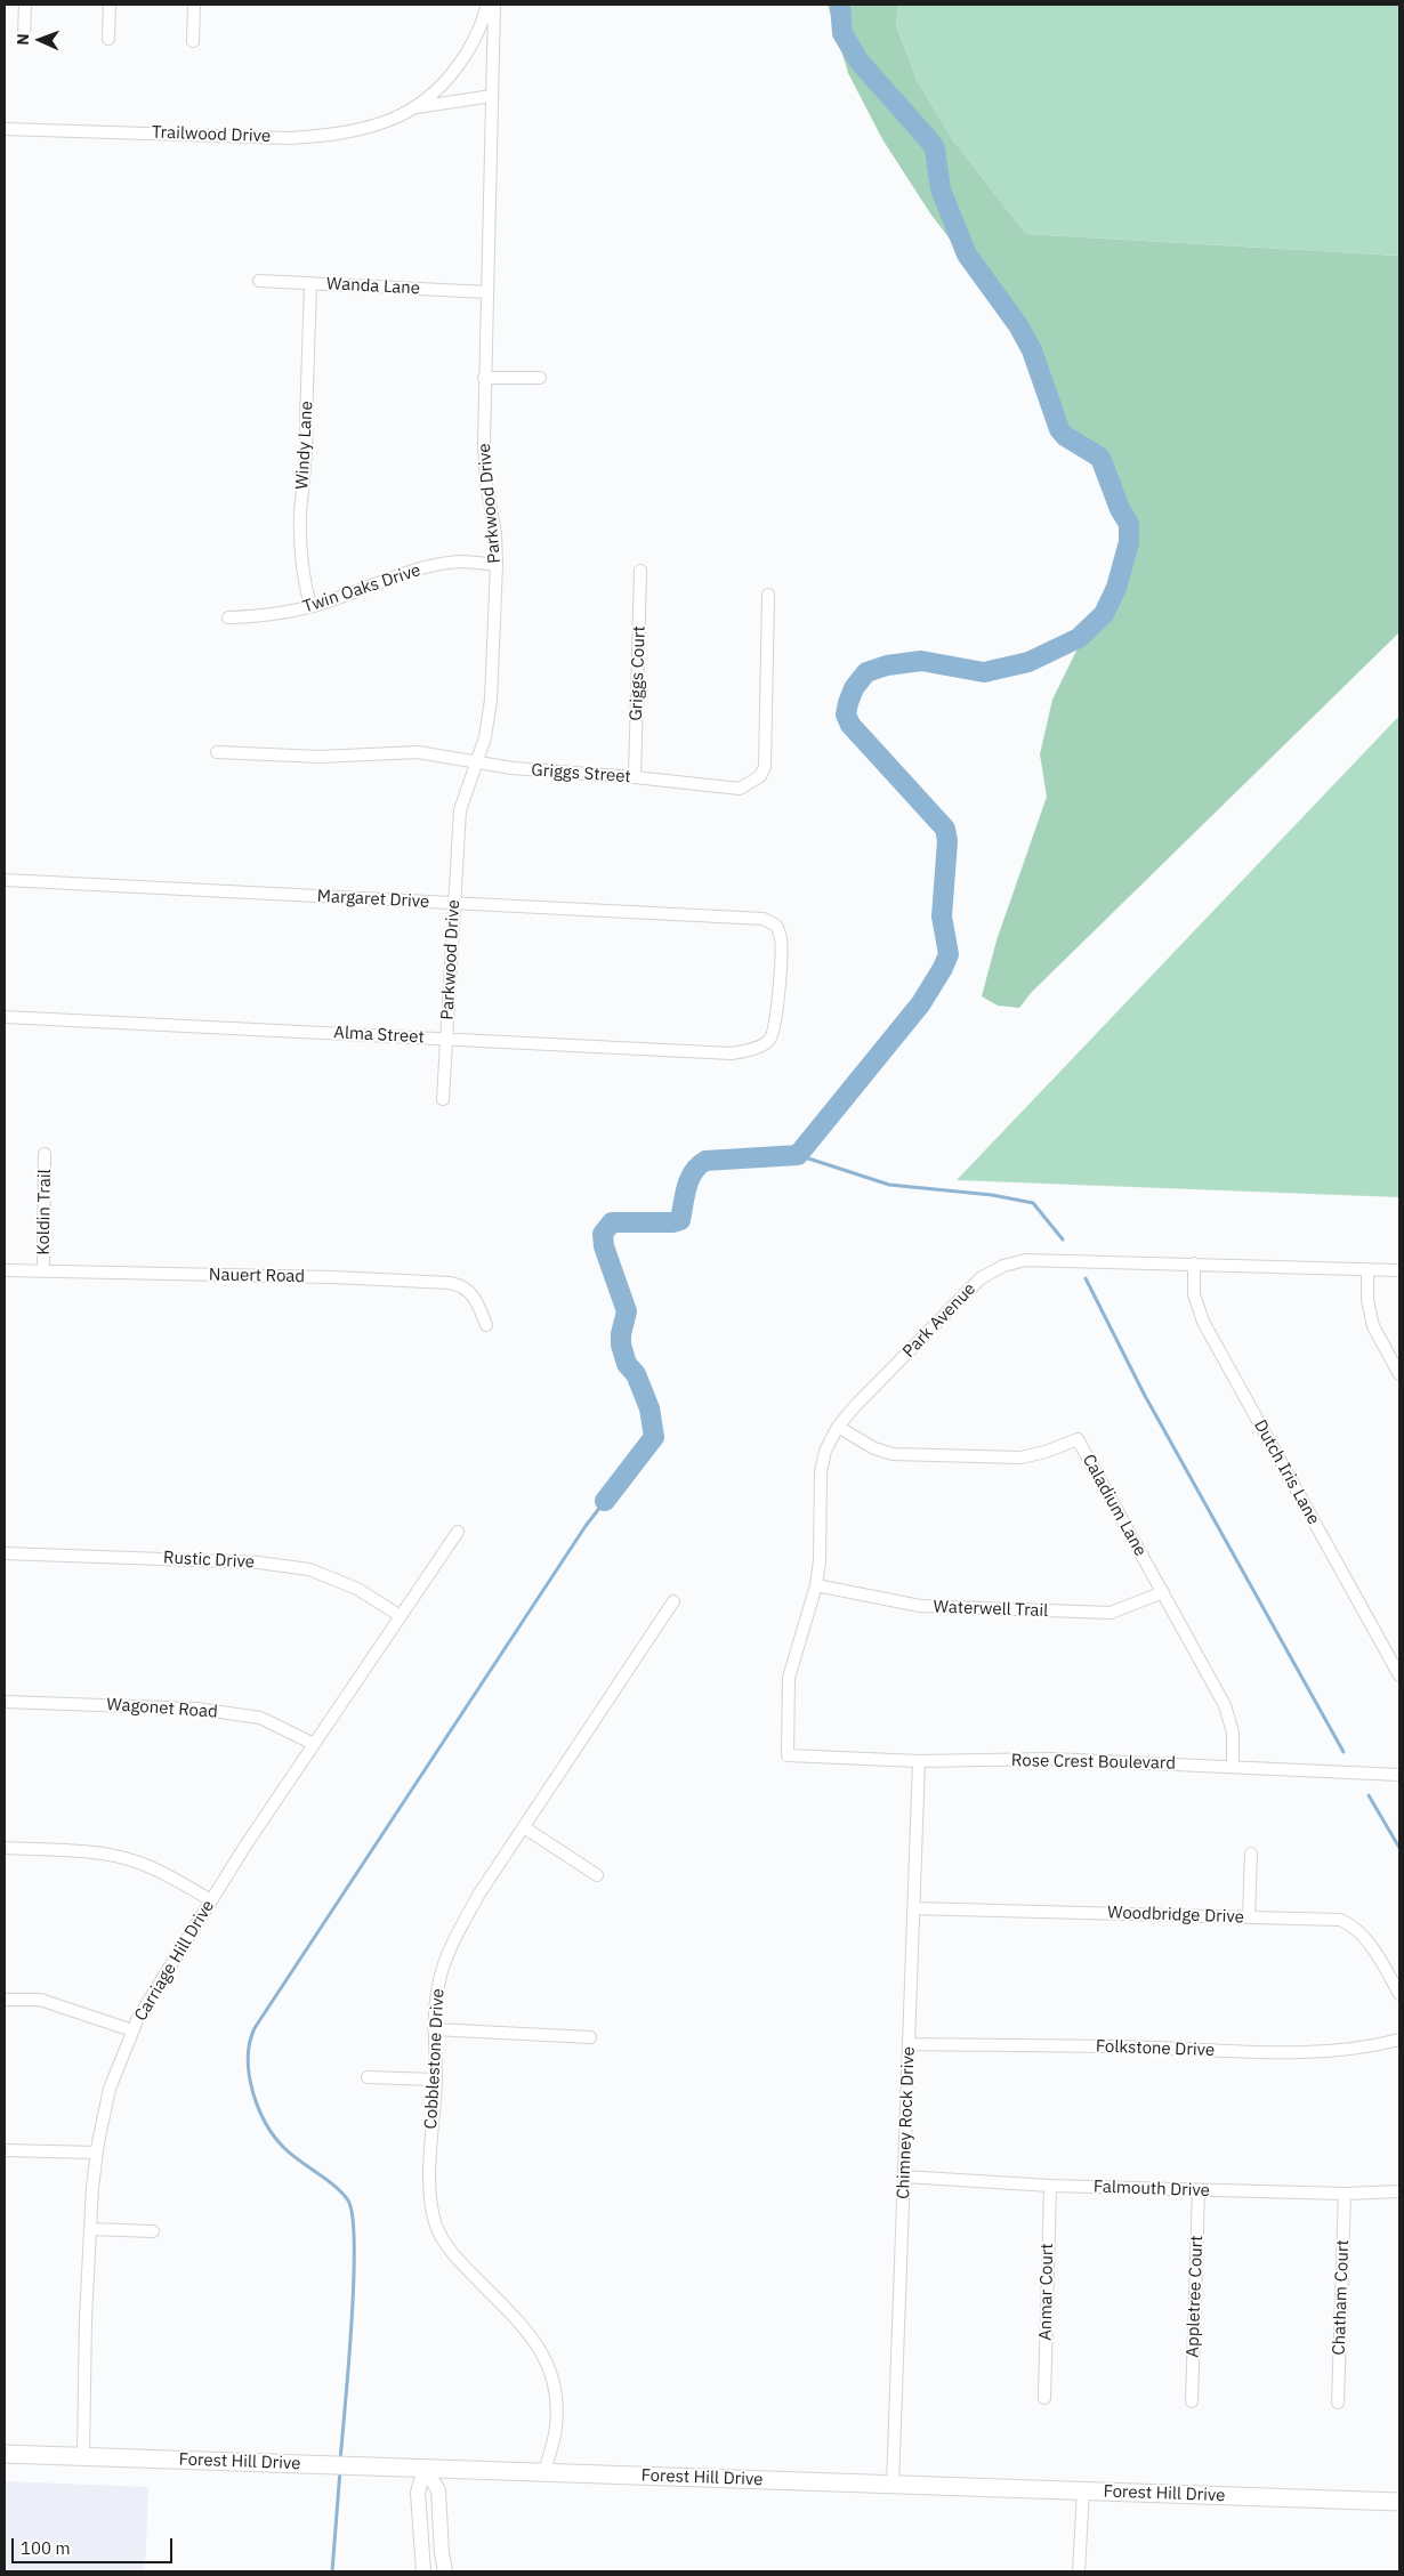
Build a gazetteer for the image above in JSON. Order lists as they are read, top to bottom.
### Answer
{
  "streets": {
    "main road": ["Forest Hill Drive"],
    "street": [
      "Trailwood Drive",
      "Wanda Lane",
      "Windy Lane",
      "Parkwood Drive",
      "Twin Oaks Drive",
      "Griggs Court",
      "Griggs Street",
      "Margaret Drive",
      "Alma Street",
      "Koldin Trail",
      "Nauert Road",
      "Park Avenue",
      "Dutch Iris Lane",
      "Caladium Lane",
      "Rustic Drive",
      "Waterwell Trail",
      "Wagonet Road",
      "Rose Crest Boulevard",
      "Woodbridge Drive",
      "Carriage Hill Drive",
      "Folkstone Drive",
      "Cobblestone Drive",
      "Chimney Rock Drive",
      "Falmouth Drive",
      "Anmar Court",
      "Appletree Court",
      "Chatham Court"
    ]
  },
  "crossings": [
    ["Trailwood Drive", "Parkwood Drive"],
    ["Wanda Lane", "Windy Lane"],
    ["Wanda Lane", "Parkwood Drive"],
    ["Windy Lane", "Twin Oaks Drive"],
    ["Parkwood Drive", "Twin Oaks Drive"],
    ["Parkwood Drive", "Griggs Street"],
    ["Parkwood Drive", "Margaret Drive"],
    ["Parkwood Drive", "Alma Street"],
    ["Griggs Court", "Griggs Street"],
    ["Margaret Drive", "Alma Street"],
    ["Koldin Trail", "Nauert Road"],
    ["Park Avenue", "Dutch Iris Lane"],
    ["Park Avenue", "Caladium Lane"],
    ["Park Avenue", "Waterwell Trail"],
    ["Park Avenue", "Rose Crest Boulevard"],
    ["Caladium Lane", "Waterwell Trail"],
    ["Caladium Lane", "Rose Crest Boulevard"],
    ["Rustic Drive", "Carriage Hill Drive"],
    ["Wagonet Road", "Carriage Hill Drive"],
    ["Rose Crest Boulevard", "Chimney Rock Drive"],
    ["Woodbridge Drive", "Chimney Rock Drive"],
    ["Carriage Hill Drive", "Forest Hill Drive"],
    ["Folkstone Drive", "Chimney Rock Drive"],
    ["Cobblestone Drive", "Forest Hill Drive"],
    ["Chimney Rock Drive", "Falmouth Drive"],
    ["Chimney Rock Drive", "Forest Hill Drive"],
    ["Falmouth Drive", "Anmar Court"],
    ["Falmouth Drive", "Appletree Court"],
    ["Falmouth Drive", "Chatham Court"]
  ],
  "scale_bar": "100 m",
  "north": "left"
}
